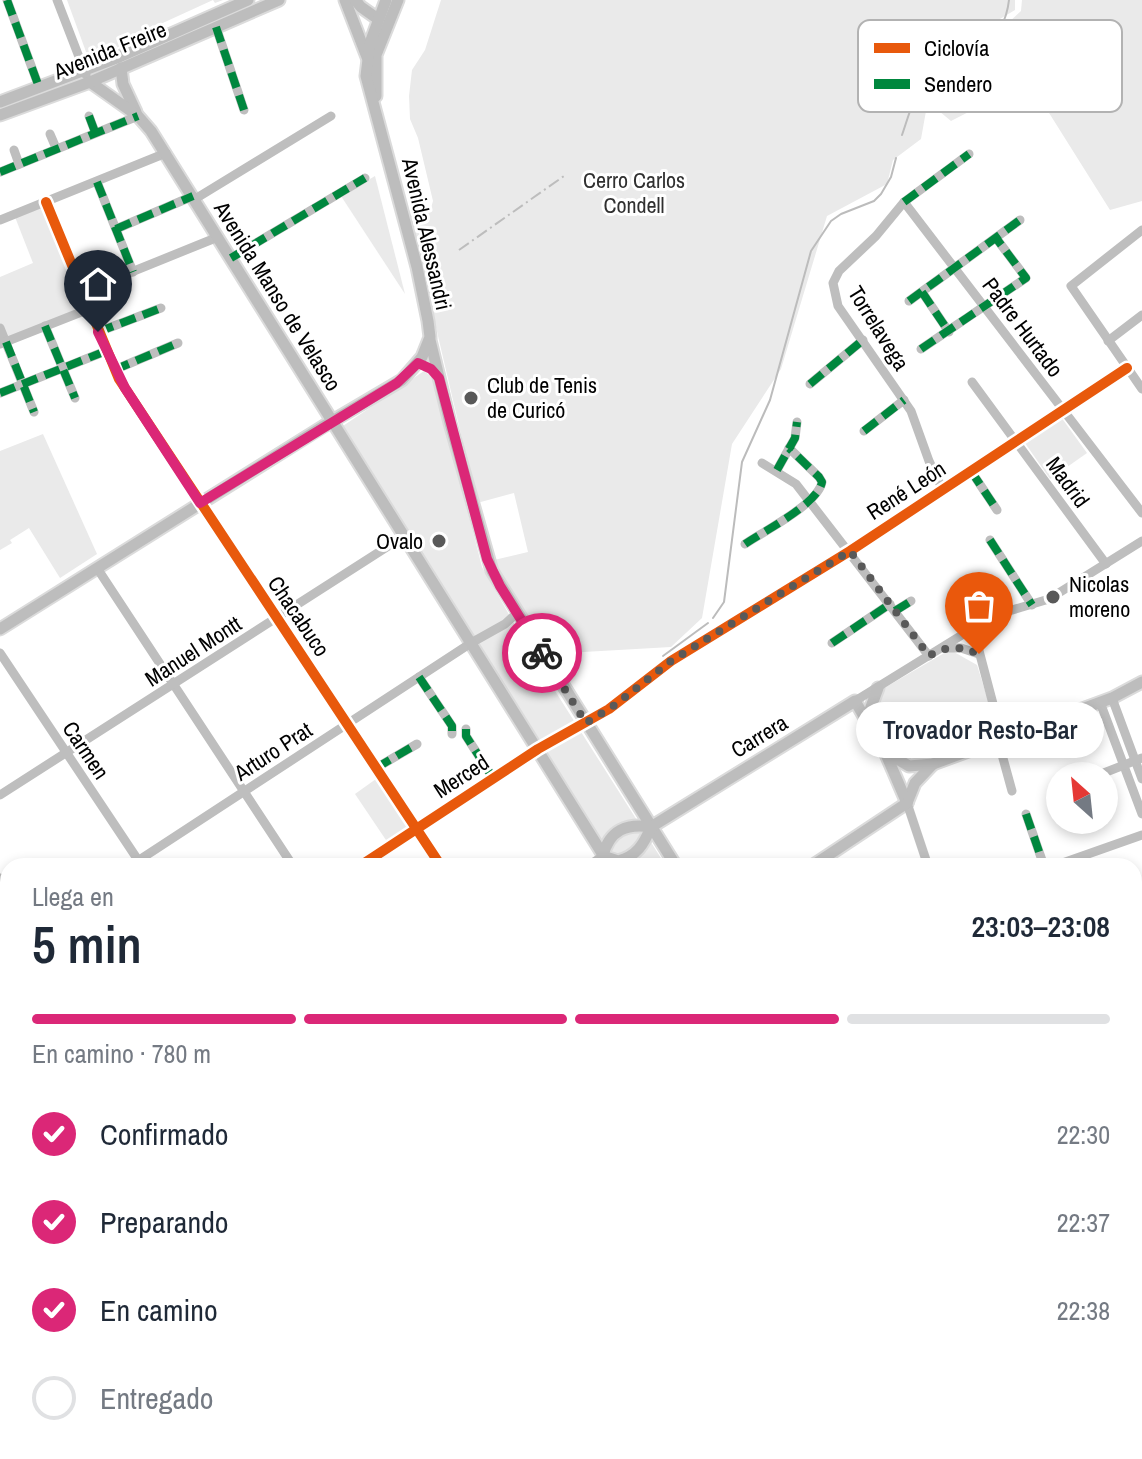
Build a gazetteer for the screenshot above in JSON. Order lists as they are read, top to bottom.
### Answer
{
  "streets": {
    "main road": [
      "Avenida Freire",
      "Avenida Alessandri",
      "Avenida Manso de Velasco",
      "Carrera"
    ],
    "street": [
      "Padre Hurtado",
      "Torrelavega",
      "Madrid",
      "René León",
      "Chacabuco",
      "Manuel Montt",
      "Carmen",
      "Arturo Prat",
      "Merced"
    ]
  },
  "crossings": [
    ["Avenida Freire", "Avenida Manso de Velasco"],
    ["Avenida Alessandri", "Avenida Manso de Velasco"],
    ["Avenida Alessandri", "Chacabuco"],
    ["Avenida Manso de Velasco", "Manuel Montt"],
    ["Avenida Manso de Velasco", "Arturo Prat"],
    ["Avenida Manso de Velasco", "Merced"],
    ["Padre Hurtado", "Torrelavega"],
    ["Padre Hurtado", "René León"],
    ["Torrelavega", "René León"],
    ["Madrid", "René León"],
    ["Madrid", "Carrera"],
    ["René León", "Merced"],
    ["Chacabuco", "Manuel Montt"],
    ["Chacabuco", "Arturo Prat"],
    ["Chacabuco", "Merced"],
    ["Manuel Montt", "Carmen"]
  ],
  "parks": ["Cerro Carlos Condell"],
  "places": [
    "Club de Tenis de Curicó",
    "Ovalo",
    "Nicolas moreno",
    "Trovador Resto-Bar"
  ],
  "legend": ["Ciclovía", "Sendero"],
  "north": "top left",
  "page": {
    "bubble": "Trovador Resto-Bar",
    "heading": ["5 min", "Llega en", "23:03–23:08"],
    "bar": "En camino · 780 m",
    "list": [
      ["Confirmado", "22:30"],
      ["Preparando", "22:37"],
      ["En camino", "22:38"],
      "Entregado"
    ]
  }
}
